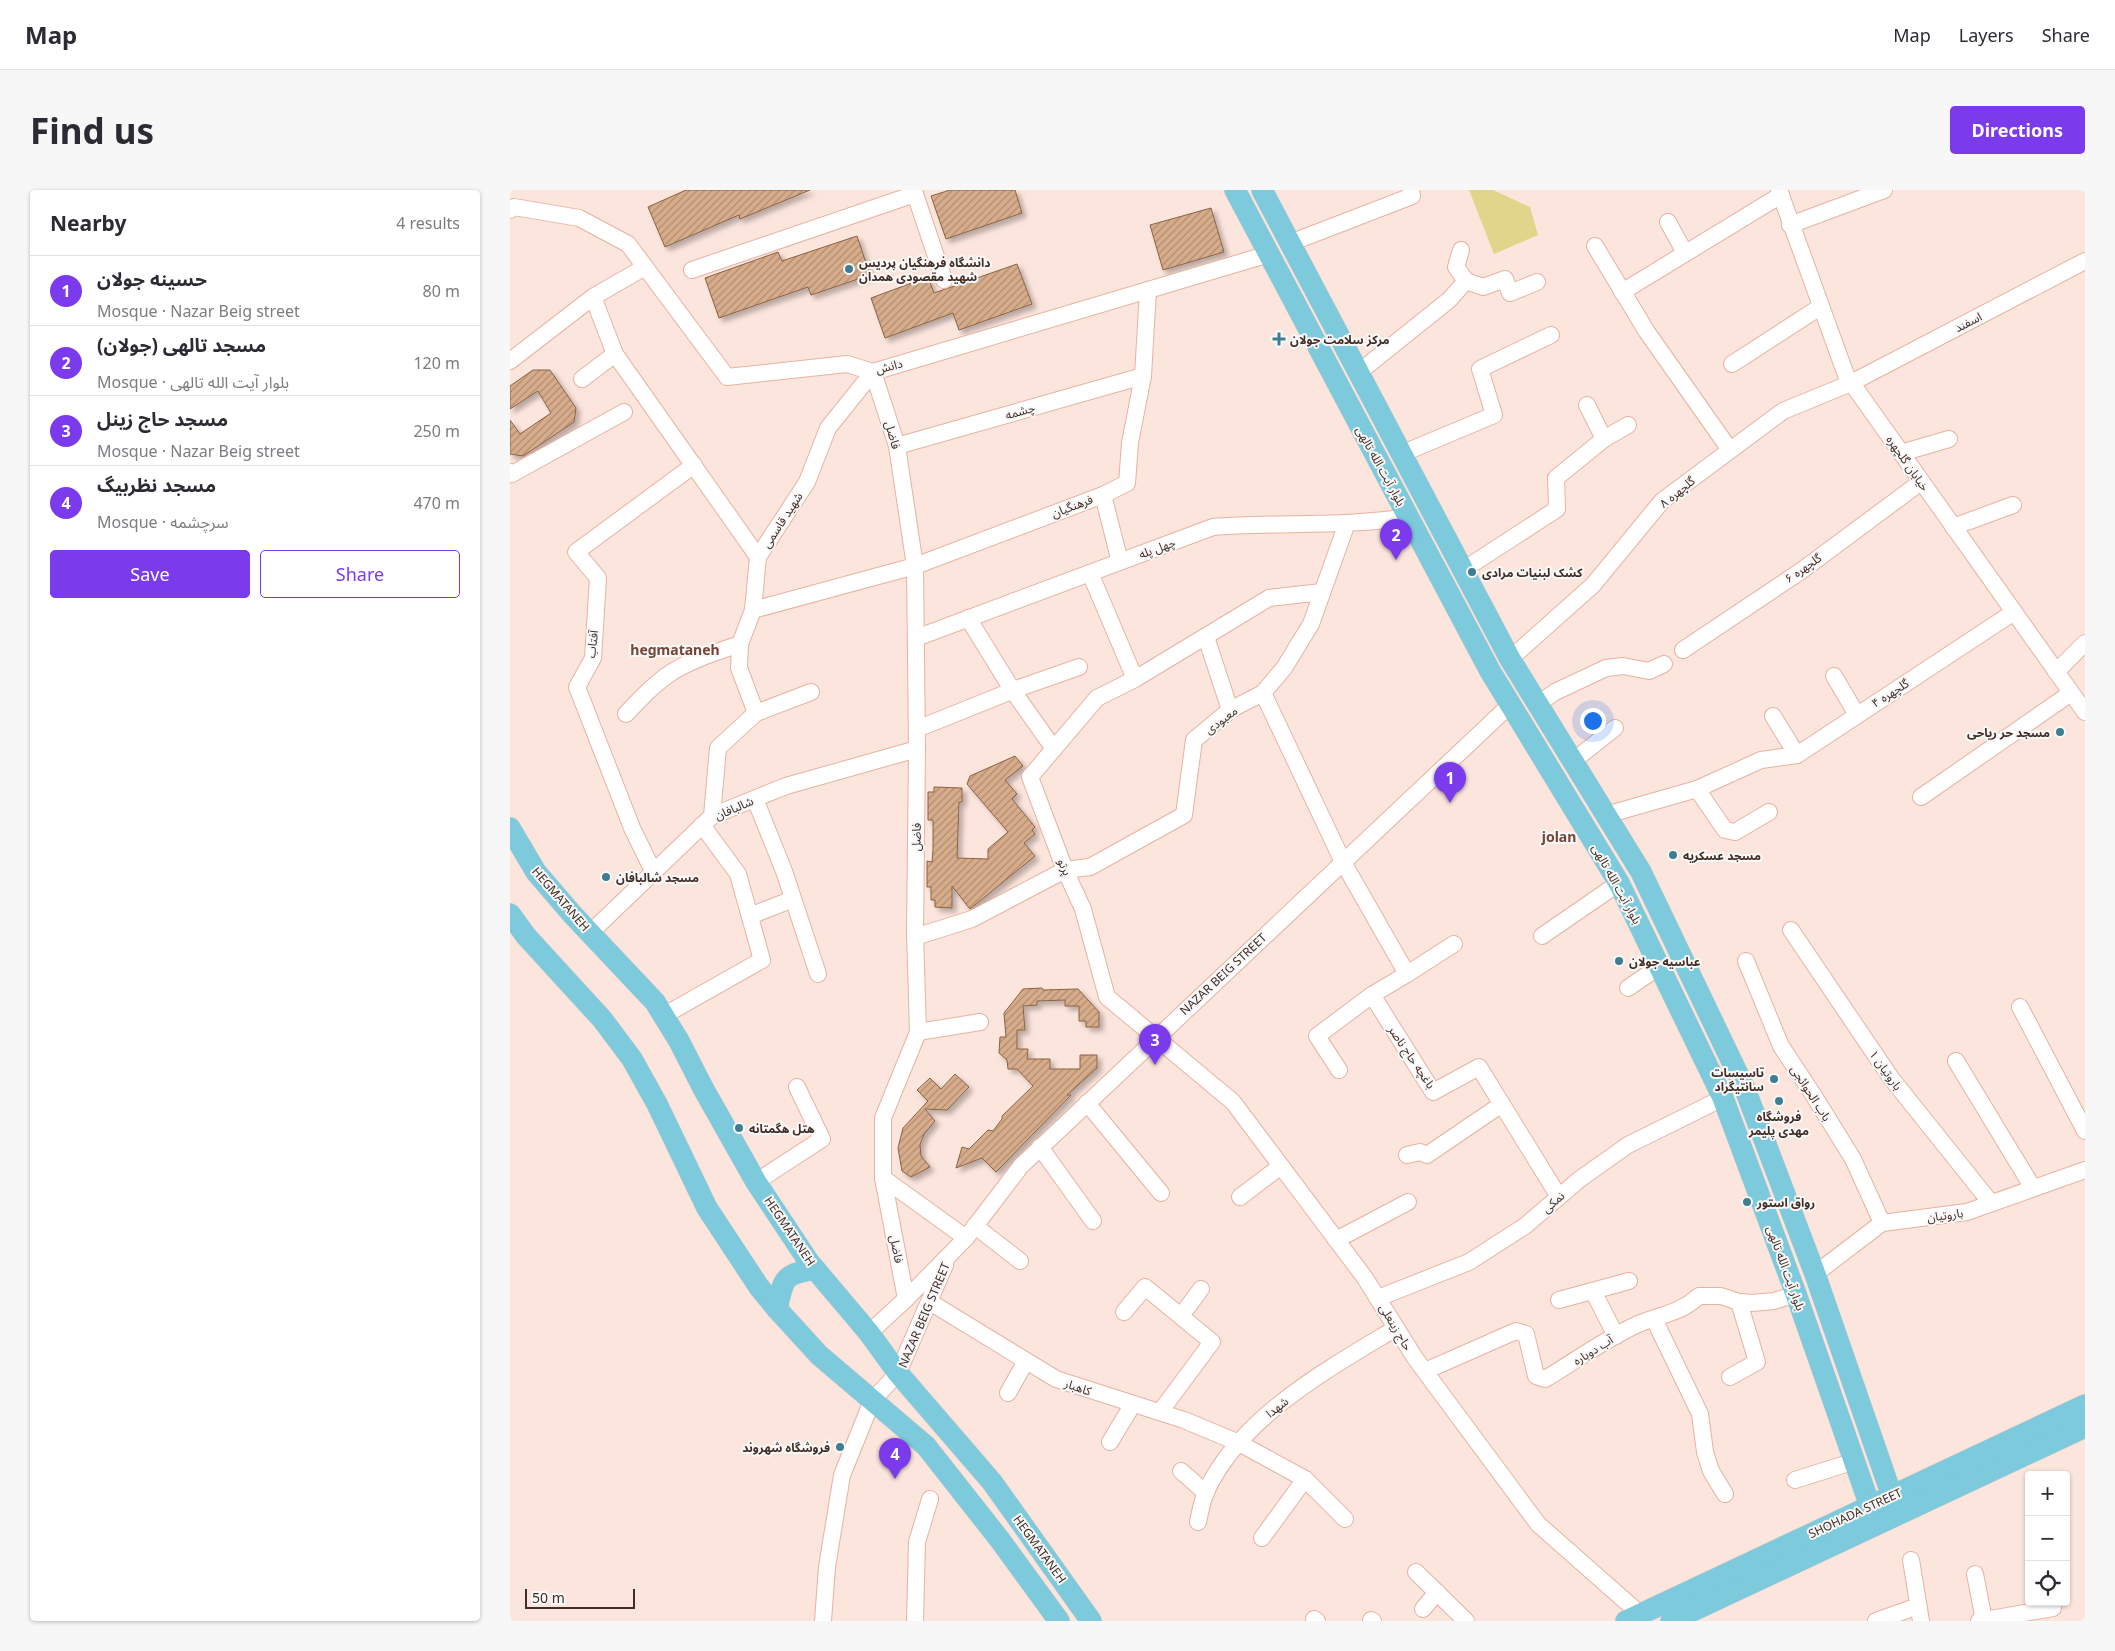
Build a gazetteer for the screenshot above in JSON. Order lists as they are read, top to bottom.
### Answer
{
  "streets": {
    "main road": ["بلوار آیت الله تالهی", "HEGMATANEH", "SHOHADA STREET"],
    "street": [
      "اسفند",
      "دانش",
      "چشمه",
      "فاضل",
      "خیابان گلچهره",
      "گلچهره ۸",
      "فرهنگیان",
      "شهید قاسمی",
      "چهل پله",
      "گلچهره ۶",
      "آفتاب",
      "گلچهره ۴",
      "معبودی",
      "شالبافان",
      "پرتو",
      "NAZAR BEIG STREET",
      "باغچه حاج ناصر",
      "۱ باروتیان",
      "باب الحوائجی",
      "نمکی",
      "باروتیان",
      "حاج زینعلی",
      "آب دوباره",
      "کاهبار",
      "شهدا"
    ]
  },
  "crossings": [
    ["اسفند", "خیابان گلچهره"],
    ["اسفند", "گلچهره ۸"],
    ["دانش", "فاضل"],
    ["دانش", "بلوار آیت الله تالهی"],
    ["دانش", "شهید قاسمی"],
    ["چشمه", "فاضل"],
    ["چشمه", "فرهنگیان"],
    ["فاضل", "فرهنگیان"],
    ["فاضل", "شهید قاسمی"],
    ["فاضل", "چهل پله"],
    ["فاضل", "شالبافان"],
    ["فاضل", "NAZAR BEIG STREET"],
    ["خیابان گلچهره", "گلچهره ۸"],
    ["خیابان گلچهره", "گلچهره ۶"],
    ["خیابان گلچهره", "گلچهره ۴"],
    ["بلوار آیت الله تالهی", "گلچهره ۸"],
    ["بلوار آیت الله تالهی", "چهل پله"],
    ["بلوار آیت الله تالهی", "گلچهره ۴"],
    ["بلوار آیت الله تالهی", "NAZAR BEIG STREET"],
    ["بلوار آیت الله تالهی", "نمکی"],
    ["بلوار آیت الله تالهی", "باروتیان"],
    ["بلوار آیت الله تالهی", "آب دوباره"],
    ["بلوار آیت الله تالهی", "SHOHADA STREET"],
    ["فرهنگیان", "شهید قاسمی"],
    ["چهل پله", "معبودی"],
    ["آفتاب", "شالبافان"],
    ["معبودی", "پرتو"],
    ["شالبافان", "HEGMATANEH"],
    ["پرتو", "NAZAR BEIG STREET"],
    ["پرتو", "حاج زینعلی"],
    ["HEGMATANEH", "NAZAR BEIG STREET"],
    ["NAZAR BEIG STREET", "حاج زینعلی"],
    ["NAZAR BEIG STREET", "کاهبار"],
    ["باغچه حاج ناصر", "نمکی"],
    ["۱ باروتیان", "باروتیان"],
    ["باب الحوائجی", "باروتیان"],
    ["نمکی", "حاج زینعلی"],
    ["حاج زینعلی", "آب دوباره"],
    ["حاج زینعلی", "شهدا"],
    ["حاج زینعلی", "SHOHADA STREET"],
    ["کاهبار", "شهدا"]
  ],
  "districts": ["hegmataneh", "jolan"],
  "places": {
    "other": [
      "دانشگاه فرهنگیان پردیس شهید مقصودی همدان",
      "کشک لبنیات مرادی",
      "مسجد حر ریاحی",
      "مسجد عسکریه",
      "مسجد شالبافان",
      "عباسیه جولان",
      "تاسیسات سانتیگراد",
      "فروشگاه مهدی پلیمر",
      "هتل هگمتانه",
      "رواق استور",
      "فروشگاه شهروند"
    ],
    "health": ["مرکز سلامت جولان"]
  },
  "scale_bar": "50 m",
  "page": {
    "header": "Map",
    "nav": ["Map", "Layers", "Share"],
    "buttons": [
      "Directions",
      ["Save", "Share"]
    ],
    "title": "Find us",
    "heading": ["Nearby", "4 results"],
    "list": [
      {
        "mark": "1",
        "name": "حسینه جولان",
        "note": "Mosque · Nazar Beig street",
        "value": "80 m"
      },
      {
        "mark": "2",
        "name": "مسجد تالهی (جولان)",
        "note": "Mosque · بلوار آیت الله تالهی",
        "value": "120 m"
      },
      {
        "mark": "3",
        "name": "مسجد حاج زینل",
        "note": "Mosque · Nazar Beig street",
        "value": "250 m"
      },
      {
        "mark": "4",
        "name": "مسجد نظربیگ",
        "note": "Mosque · سرچشمه",
        "value": "470 m"
      }
    ],
    "pins": [
      "2",
      "1",
      "3",
      "4"
    ],
    "map_buttons": ["+", "−"],
    "scale": "50 m"
  }
}
